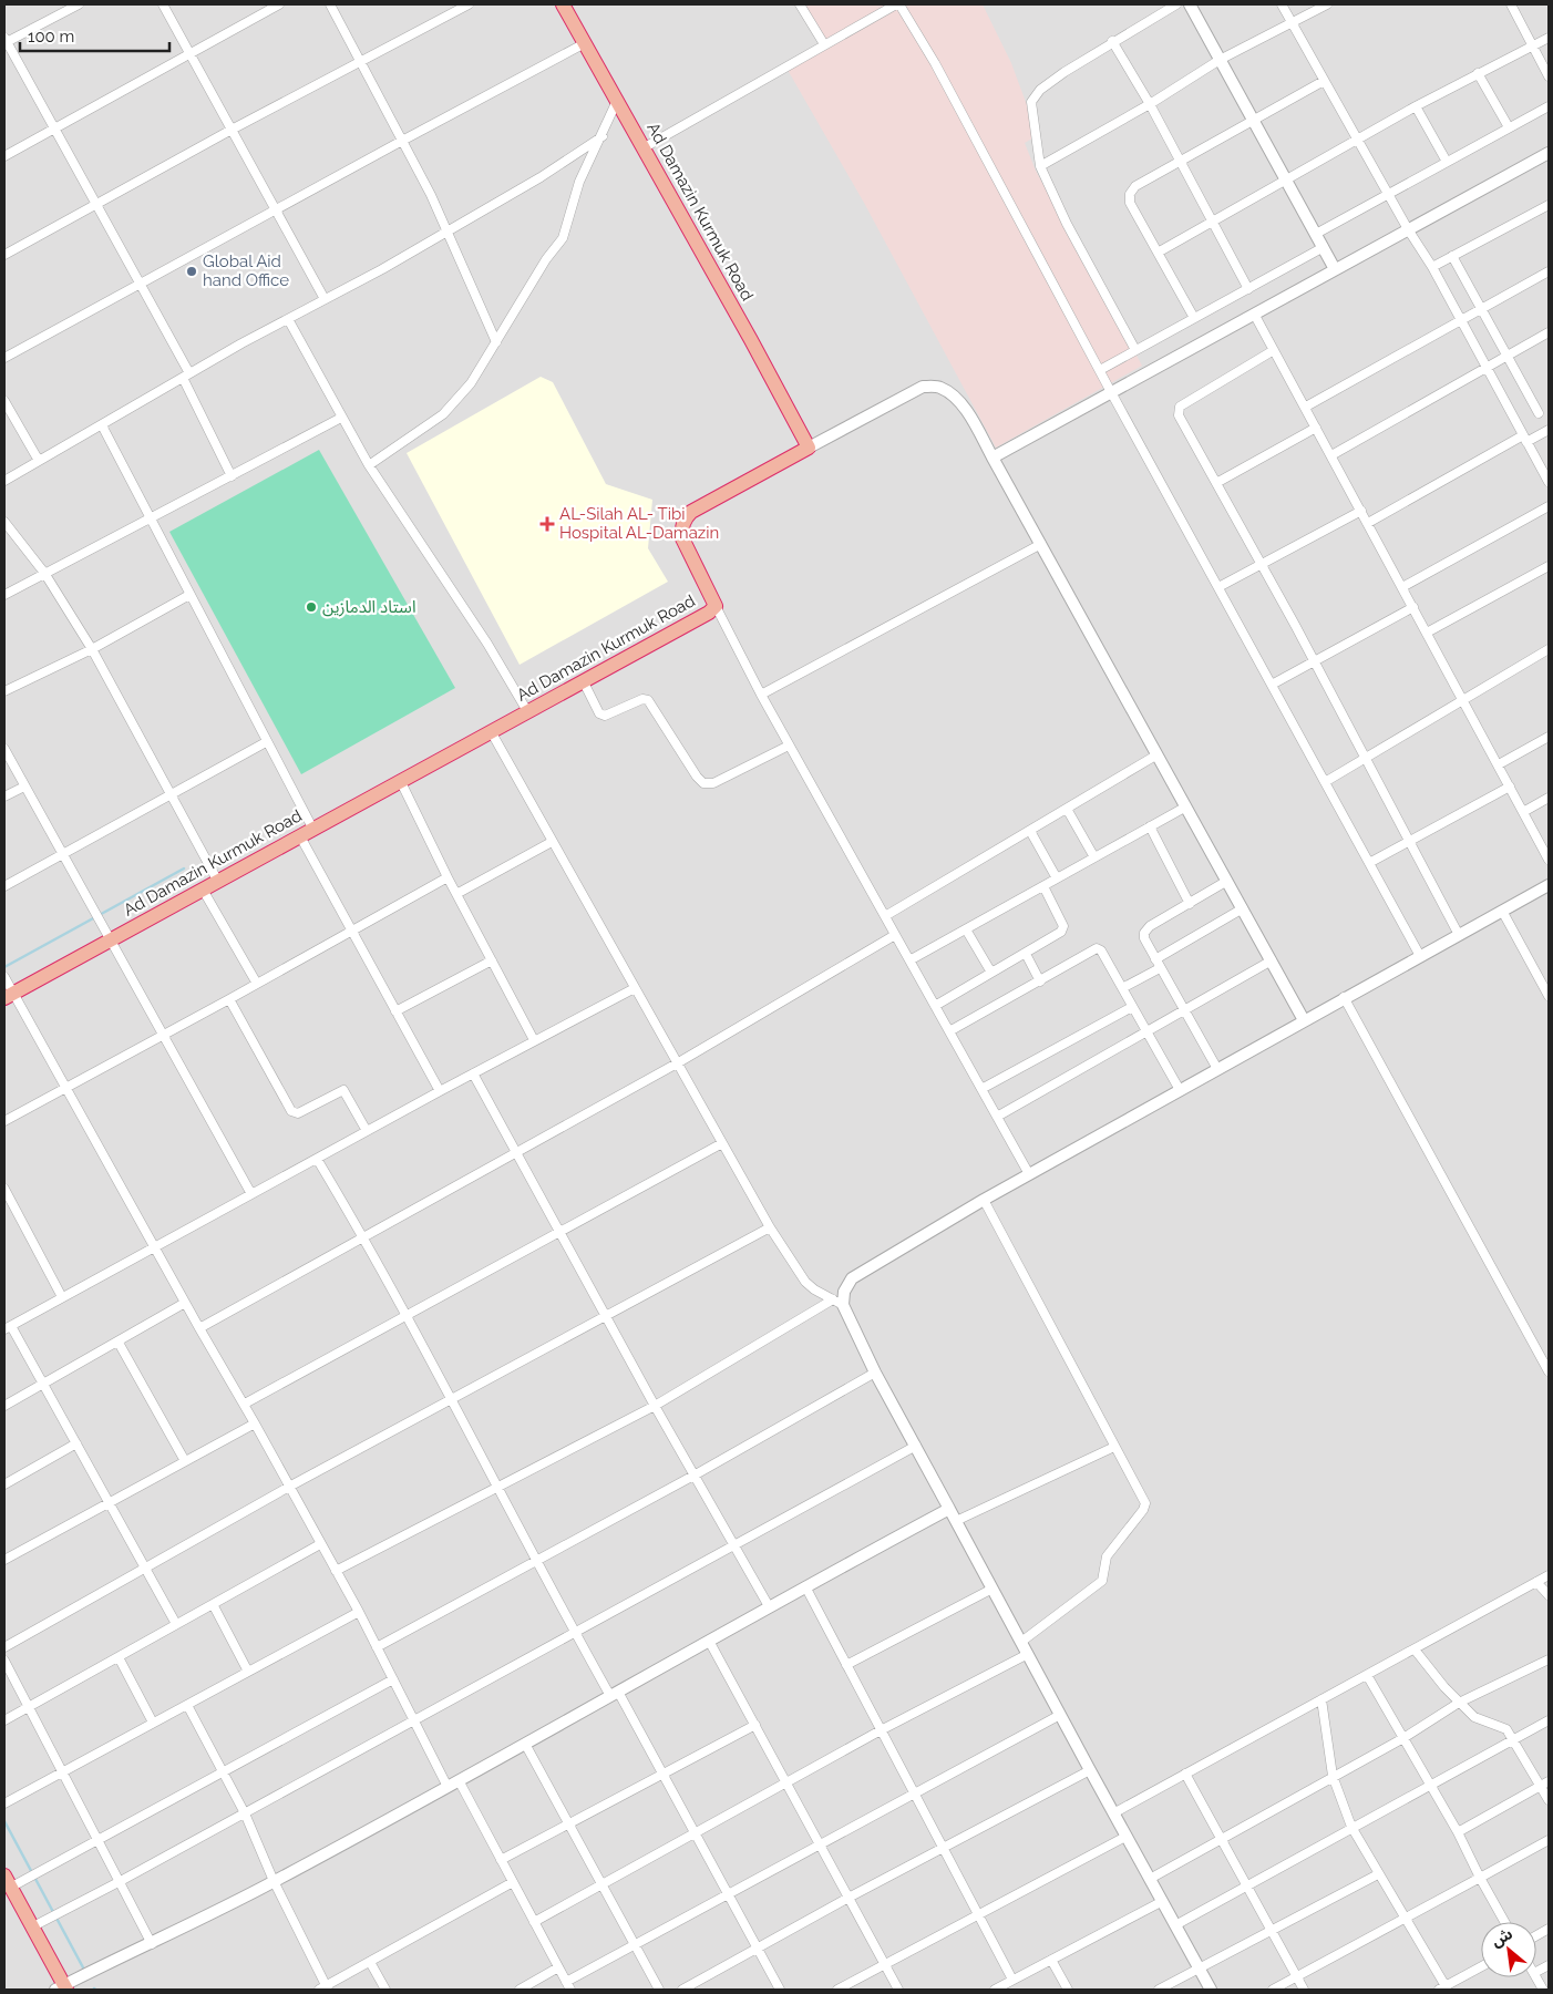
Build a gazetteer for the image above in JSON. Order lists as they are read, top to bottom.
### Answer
{
  "streets": {
    "highway": ["Ad Damazin Kurmuk Road"]
  },
  "places": {
    "other": ["Global Aid hand Office", "استاد الدمازين"],
    "health": ["AL-Silah AL- Tibi Hospital AL-Damazin"]
  },
  "scale_bar": "100 m",
  "north": "top left"
}
